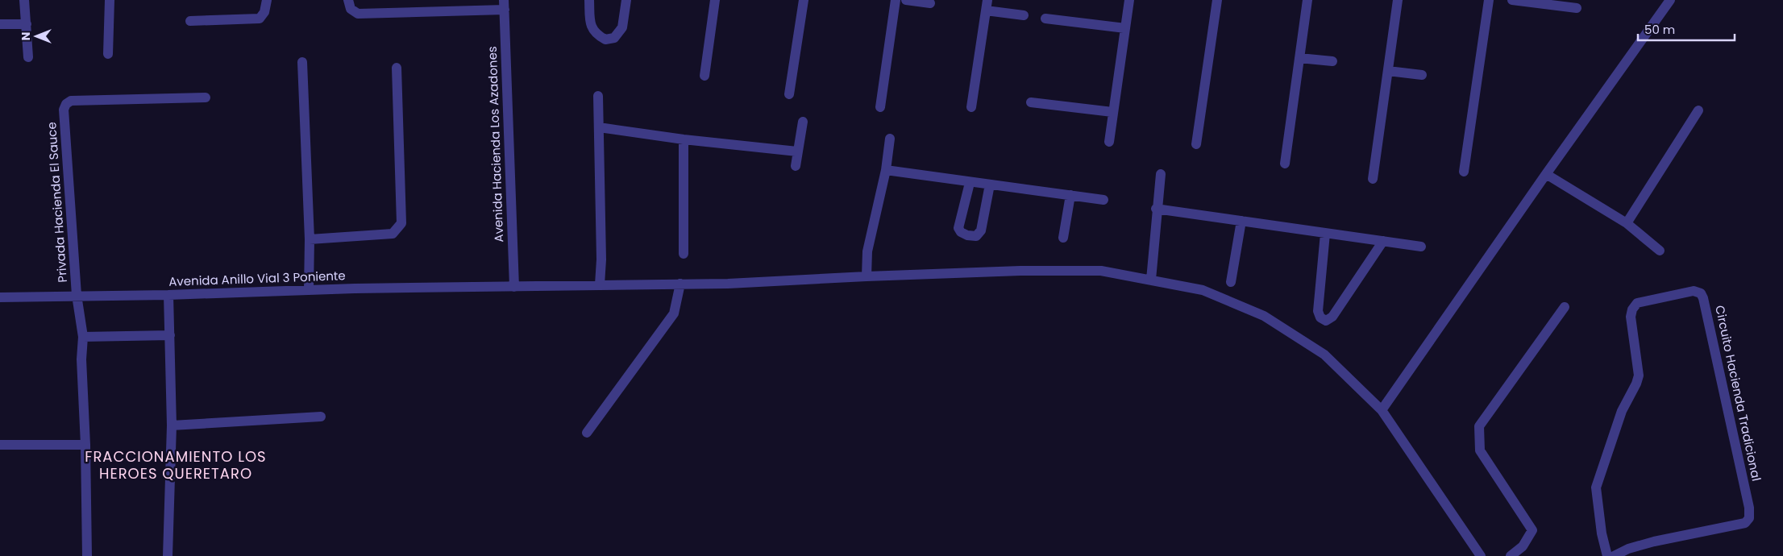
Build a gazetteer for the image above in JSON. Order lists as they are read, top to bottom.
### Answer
{
  "streets": {
    "street": [
      "Avenida Hacienda Los Azadones",
      "Privada Hacienda El Sauce",
      "Avenida Anillo Vial 3 Poniente",
      "Circuito Hacienda Tradicional"
    ]
  },
  "crossings": [
    ["Avenida Hacienda Los Azadones", "Avenida Anillo Vial 3 Poniente"],
    ["Privada Hacienda El Sauce", "Avenida Anillo Vial 3 Poniente"]
  ],
  "districts": ["FRACCIONAMIENTO LOS HEROES QUERETARO"],
  "scale_bar": "50 m",
  "north": "left"
}
